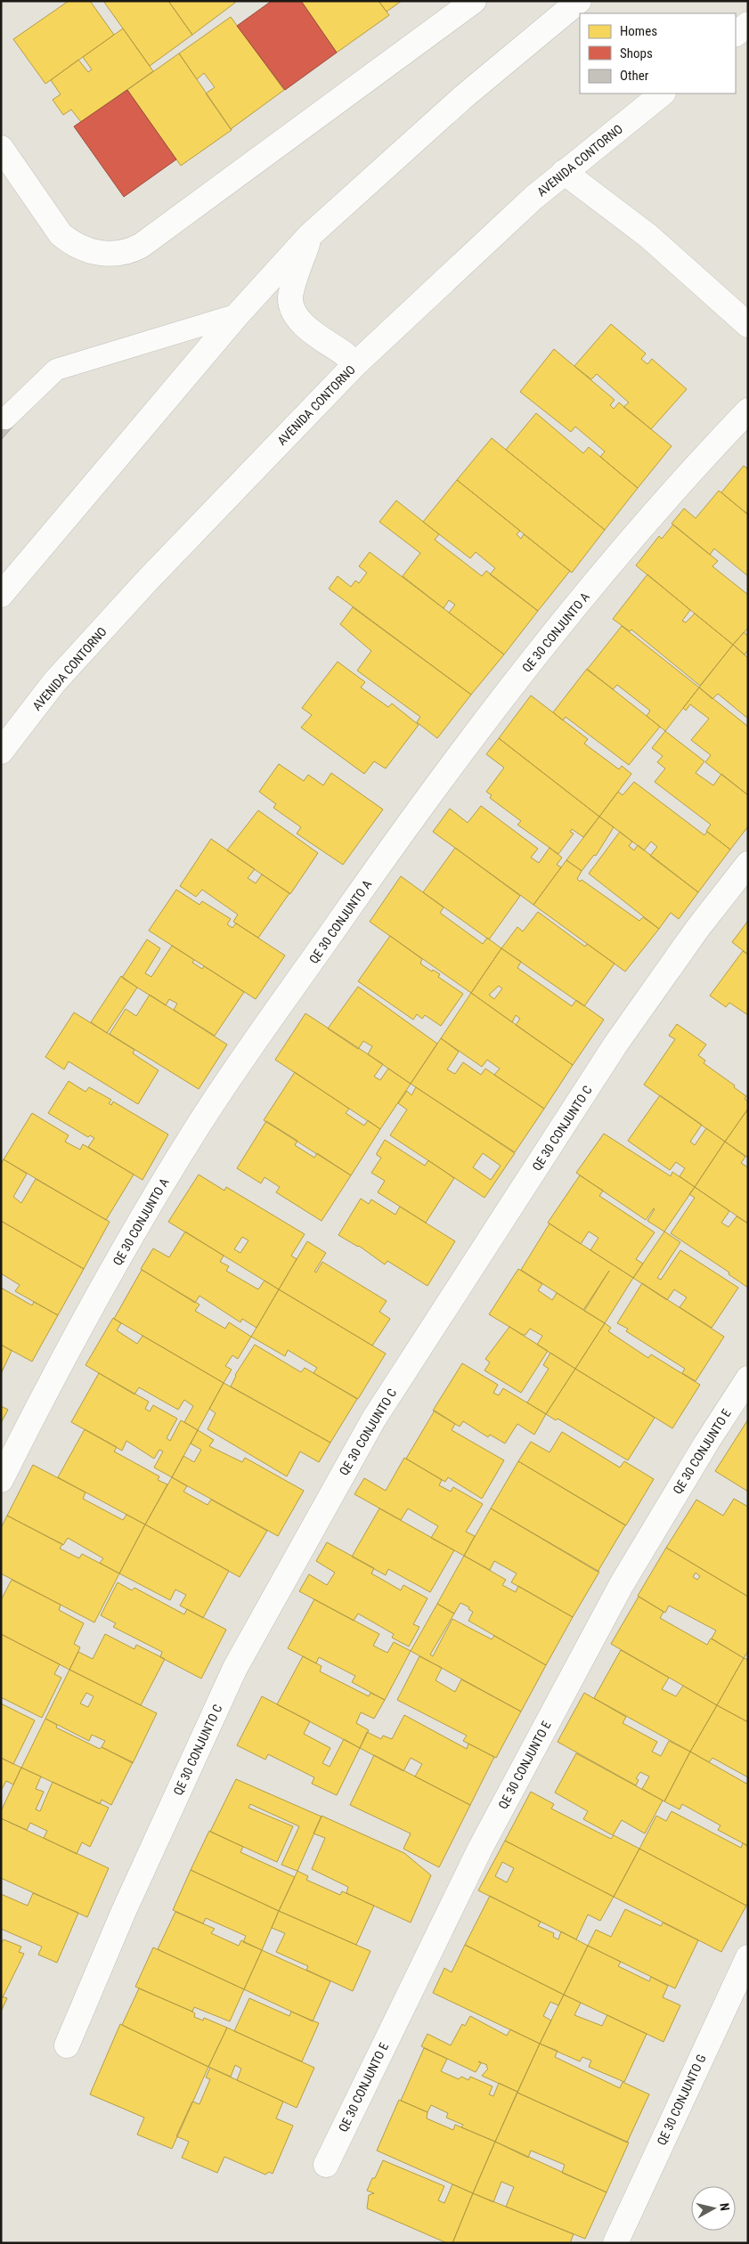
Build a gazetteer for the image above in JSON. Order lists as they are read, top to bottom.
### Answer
{
  "streets": {
    "street": [
      "AVENIDA CONTORNO",
      "QE 30 CONJUNTO A",
      "QE 30 CONJUNTO C",
      "QE 30 CONJUNTO E",
      "QE 30 CONJUNTO G"
    ]
  },
  "legend": ["Homes", "Shops", "Other"],
  "north": "right"
}
